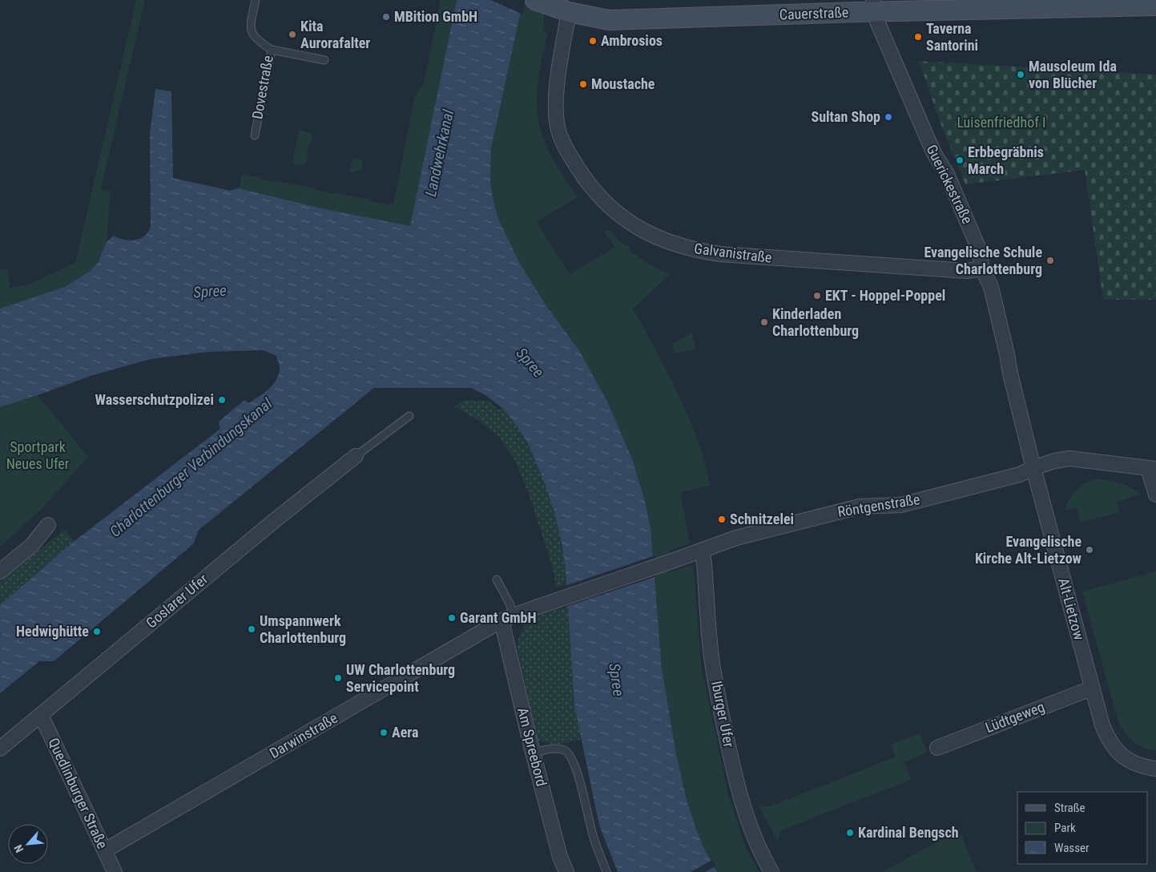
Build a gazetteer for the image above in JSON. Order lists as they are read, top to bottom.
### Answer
{
  "streets": {
    "street": [
      "Cauerstraße",
      "Guerickestraße",
      "Galvanistraße",
      "Röntgenstraße",
      "Goslarer Ufer",
      "Alt-Lietzow",
      "Iburger Ufer",
      "Lüdtgeweg",
      "Darwinstraße",
      "Am Spreebord",
      "Quedlinburger Straße"
    ],
    "lane": ["Dovestraße"]
  },
  "crossings": [
    ["Cauerstraße", "Guerickestraße"],
    ["Cauerstraße", "Galvanistraße"],
    ["Guerickestraße", "Galvanistraße"],
    ["Guerickestraße", "Röntgenstraße"],
    ["Guerickestraße", "Alt-Lietzow"],
    ["Röntgenstraße", "Alt-Lietzow"],
    ["Röntgenstraße", "Iburger Ufer"],
    ["Röntgenstraße", "Darwinstraße"],
    ["Goslarer Ufer", "Quedlinburger Straße"],
    ["Alt-Lietzow", "Lüdtgeweg"],
    ["Darwinstraße", "Am Spreebord"],
    ["Darwinstraße", "Quedlinburger Straße"]
  ],
  "water": ["Landwehrkanal", "Spree", "Charlottenburger Verbindungskanal"],
  "parks": ["Luisenfriedhof I", "Sportpark Neues Ufer"],
  "places": [
    "MBition GmbH",
    "Kita Aurorafalter",
    "Taverna Santorini",
    "Ambrosios",
    "Mausoleum Ida von Blücher",
    "Moustache",
    "Sultan Shop",
    "Erbbegräbnis March",
    "Evangelische Schule Charlottenburg",
    "EKT - Hoppel-Poppel",
    "Kinderladen Charlottenburg",
    "Wasserschutzpolizei",
    "Schnitzelei",
    "Evangelische Kirche Alt-Lietzow",
    "Garant GmbH",
    "Umspannwerk Charlottenburg",
    "Hedwighütte",
    "UW Charlottenburg Servicepoint",
    "Aera",
    "Kardinal Bengsch"
  ],
  "legend": ["Straße", "Park", "Wasser"],
  "north": "bottom left"
}
